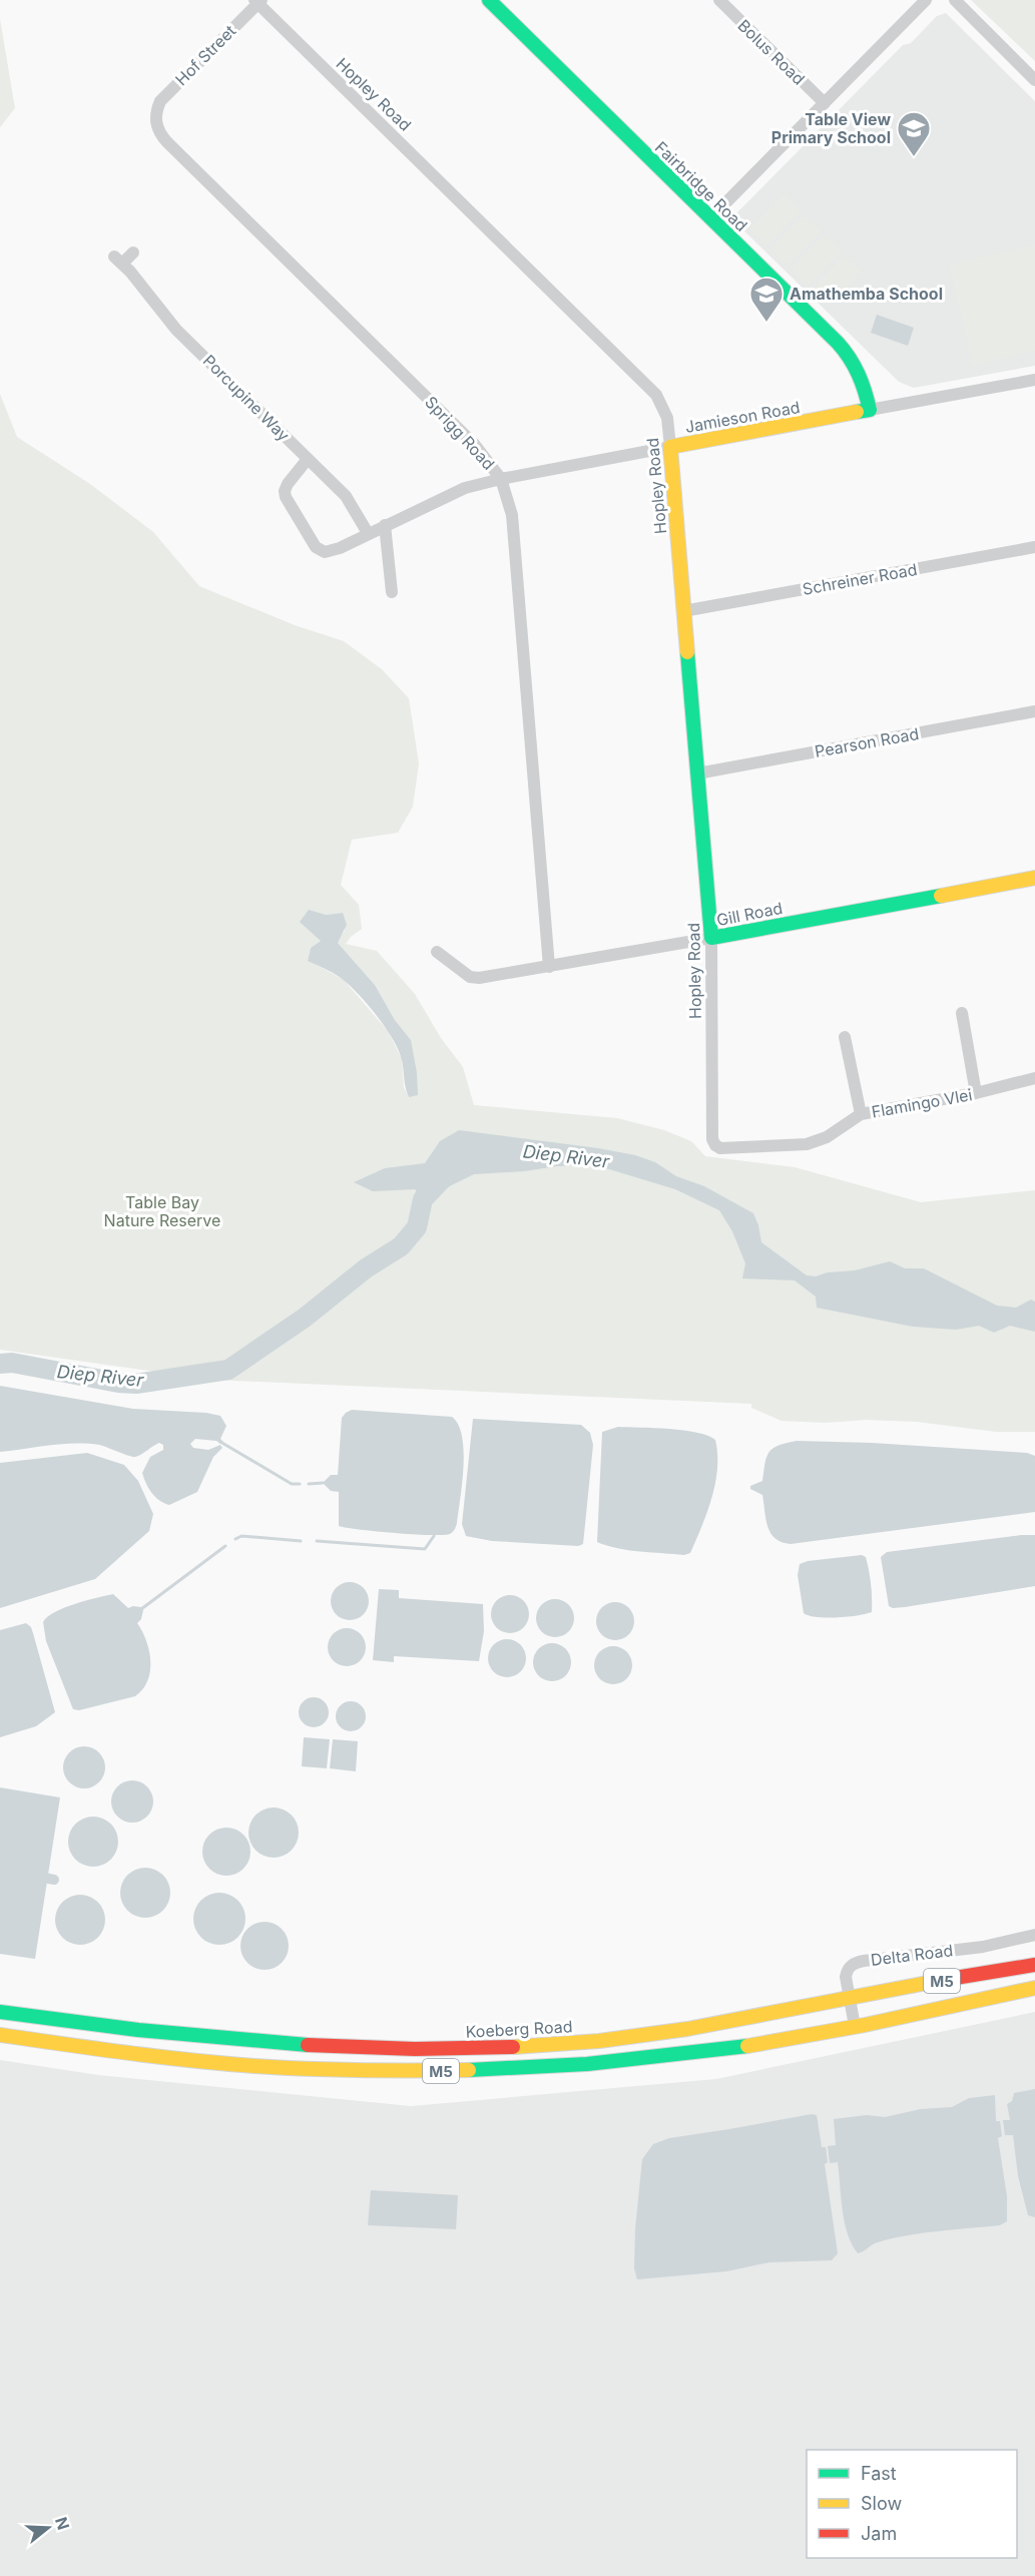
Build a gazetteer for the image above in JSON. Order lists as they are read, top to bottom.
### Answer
{
  "streets": {
    "main road": [
      "Hopley Road",
      "Fairbridge Road",
      "Jamieson Road",
      "Gill Road",
      "M5",
      "Koeberg Road"
    ],
    "street": [
      "Bolus Road",
      "Hof Street",
      "Porcupine Way",
      "Sprigg Road",
      "Schreiner Road",
      "Pearson Road",
      "Flamingo Vlei",
      "Delta Road"
    ]
  },
  "crossings": [
    ["Hof Street", "Hopley Road"],
    ["Hof Street", "Sprigg Road"],
    ["Hopley Road", "Jamieson Road"],
    ["Hopley Road", "Schreiner Road"],
    ["Hopley Road", "Pearson Road"],
    ["Hopley Road", "Gill Road"],
    ["Hopley Road", "Flamingo Vlei"],
    ["Fairbridge Road", "Jamieson Road"],
    ["Porcupine Way", "Jamieson Road"],
    ["Jamieson Road", "Sprigg Road"],
    ["Sprigg Road", "Gill Road"],
    ["Delta Road", "M5"],
    ["Delta Road", "Koeberg Road"]
  ],
  "water": ["Diep River"],
  "parks": ["Table Bay Nature Reserve"],
  "places": {
    "school or university": ["Table View Primary School", "Amathemba School"]
  },
  "legend": ["Fast", "Slow", "Jam"],
  "north": "right"
}
